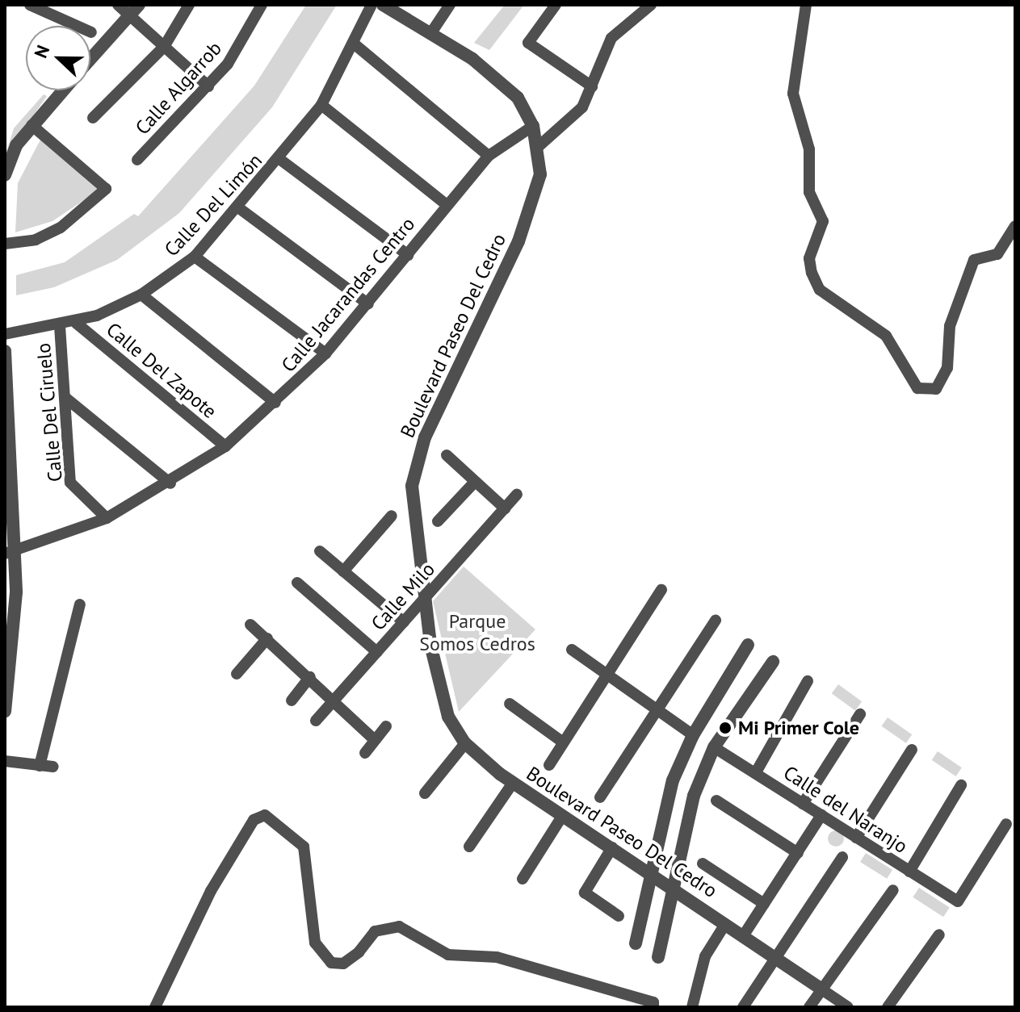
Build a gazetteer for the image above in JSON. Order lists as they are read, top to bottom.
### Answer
{
  "streets": {
    "street": [
      "Calle Algarrob",
      "Calle Del Limón",
      "Calle Jacarandas Centro",
      "Boulevard Paseo Del Cedro",
      "Calle Del Zapote",
      "Calle Del Ciruelo",
      "Calle Milo",
      "Calle del Naranjo"
    ]
  },
  "crossings": [
    ["Calle Del Limón", "Calle Del Zapote"],
    ["Calle Del Limón", "Calle Del Ciruelo"],
    ["Calle Jacarandas Centro", "Boulevard Paseo Del Cedro"],
    ["Calle Jacarandas Centro", "Calle Del Zapote"],
    ["Calle Jacarandas Centro", "Calle Del Ciruelo"],
    ["Boulevard Paseo Del Cedro", "Calle Milo"]
  ],
  "parks": ["Parque Somos Cedros"],
  "places": ["Mi Primer Cole"],
  "north": "left"
}
